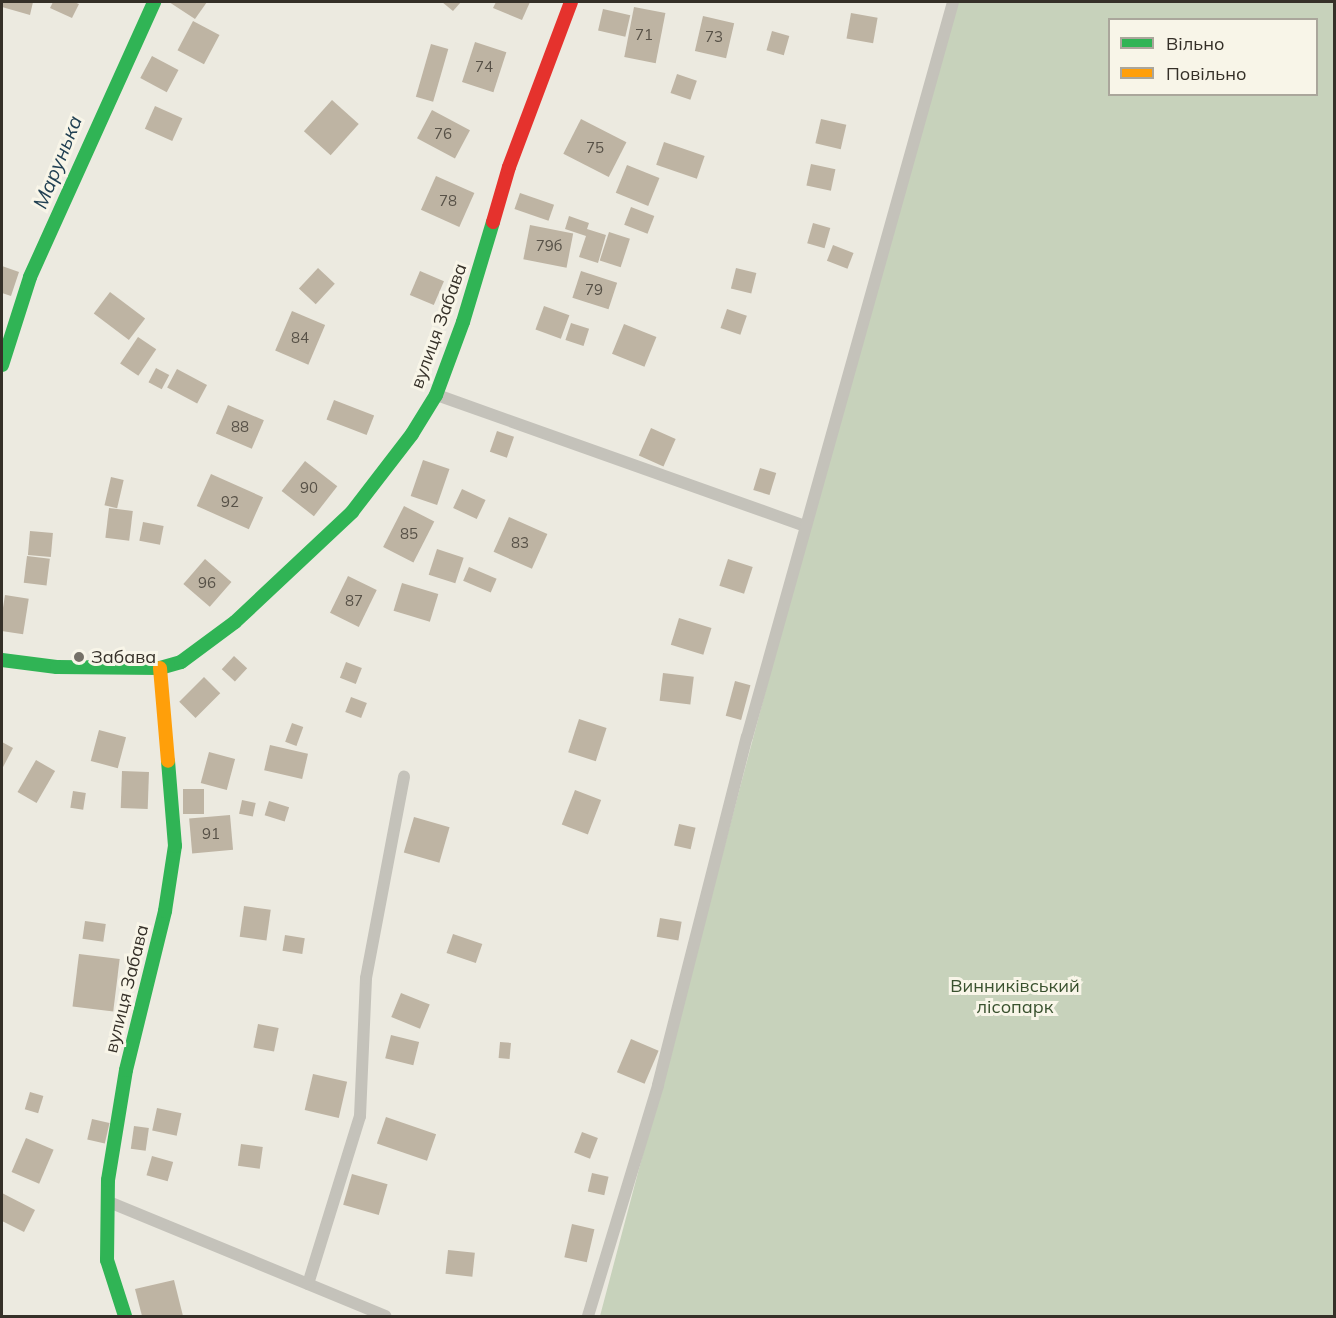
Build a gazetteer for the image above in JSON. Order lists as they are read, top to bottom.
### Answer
{
  "streets": {
    "street": ["вулиця Забава"]
  },
  "water": ["Марунька"],
  "parks": ["Винниківський лісопарк"],
  "places": ["Забава"],
  "house_numbers": [
    "71",
    "73",
    "74",
    "76",
    "75",
    "78",
    "79б",
    "79",
    "84",
    "88",
    "90",
    "92",
    "85",
    "83",
    "96",
    "87",
    "91"
  ],
  "legend": ["Вільно", "Повільно"]
}
